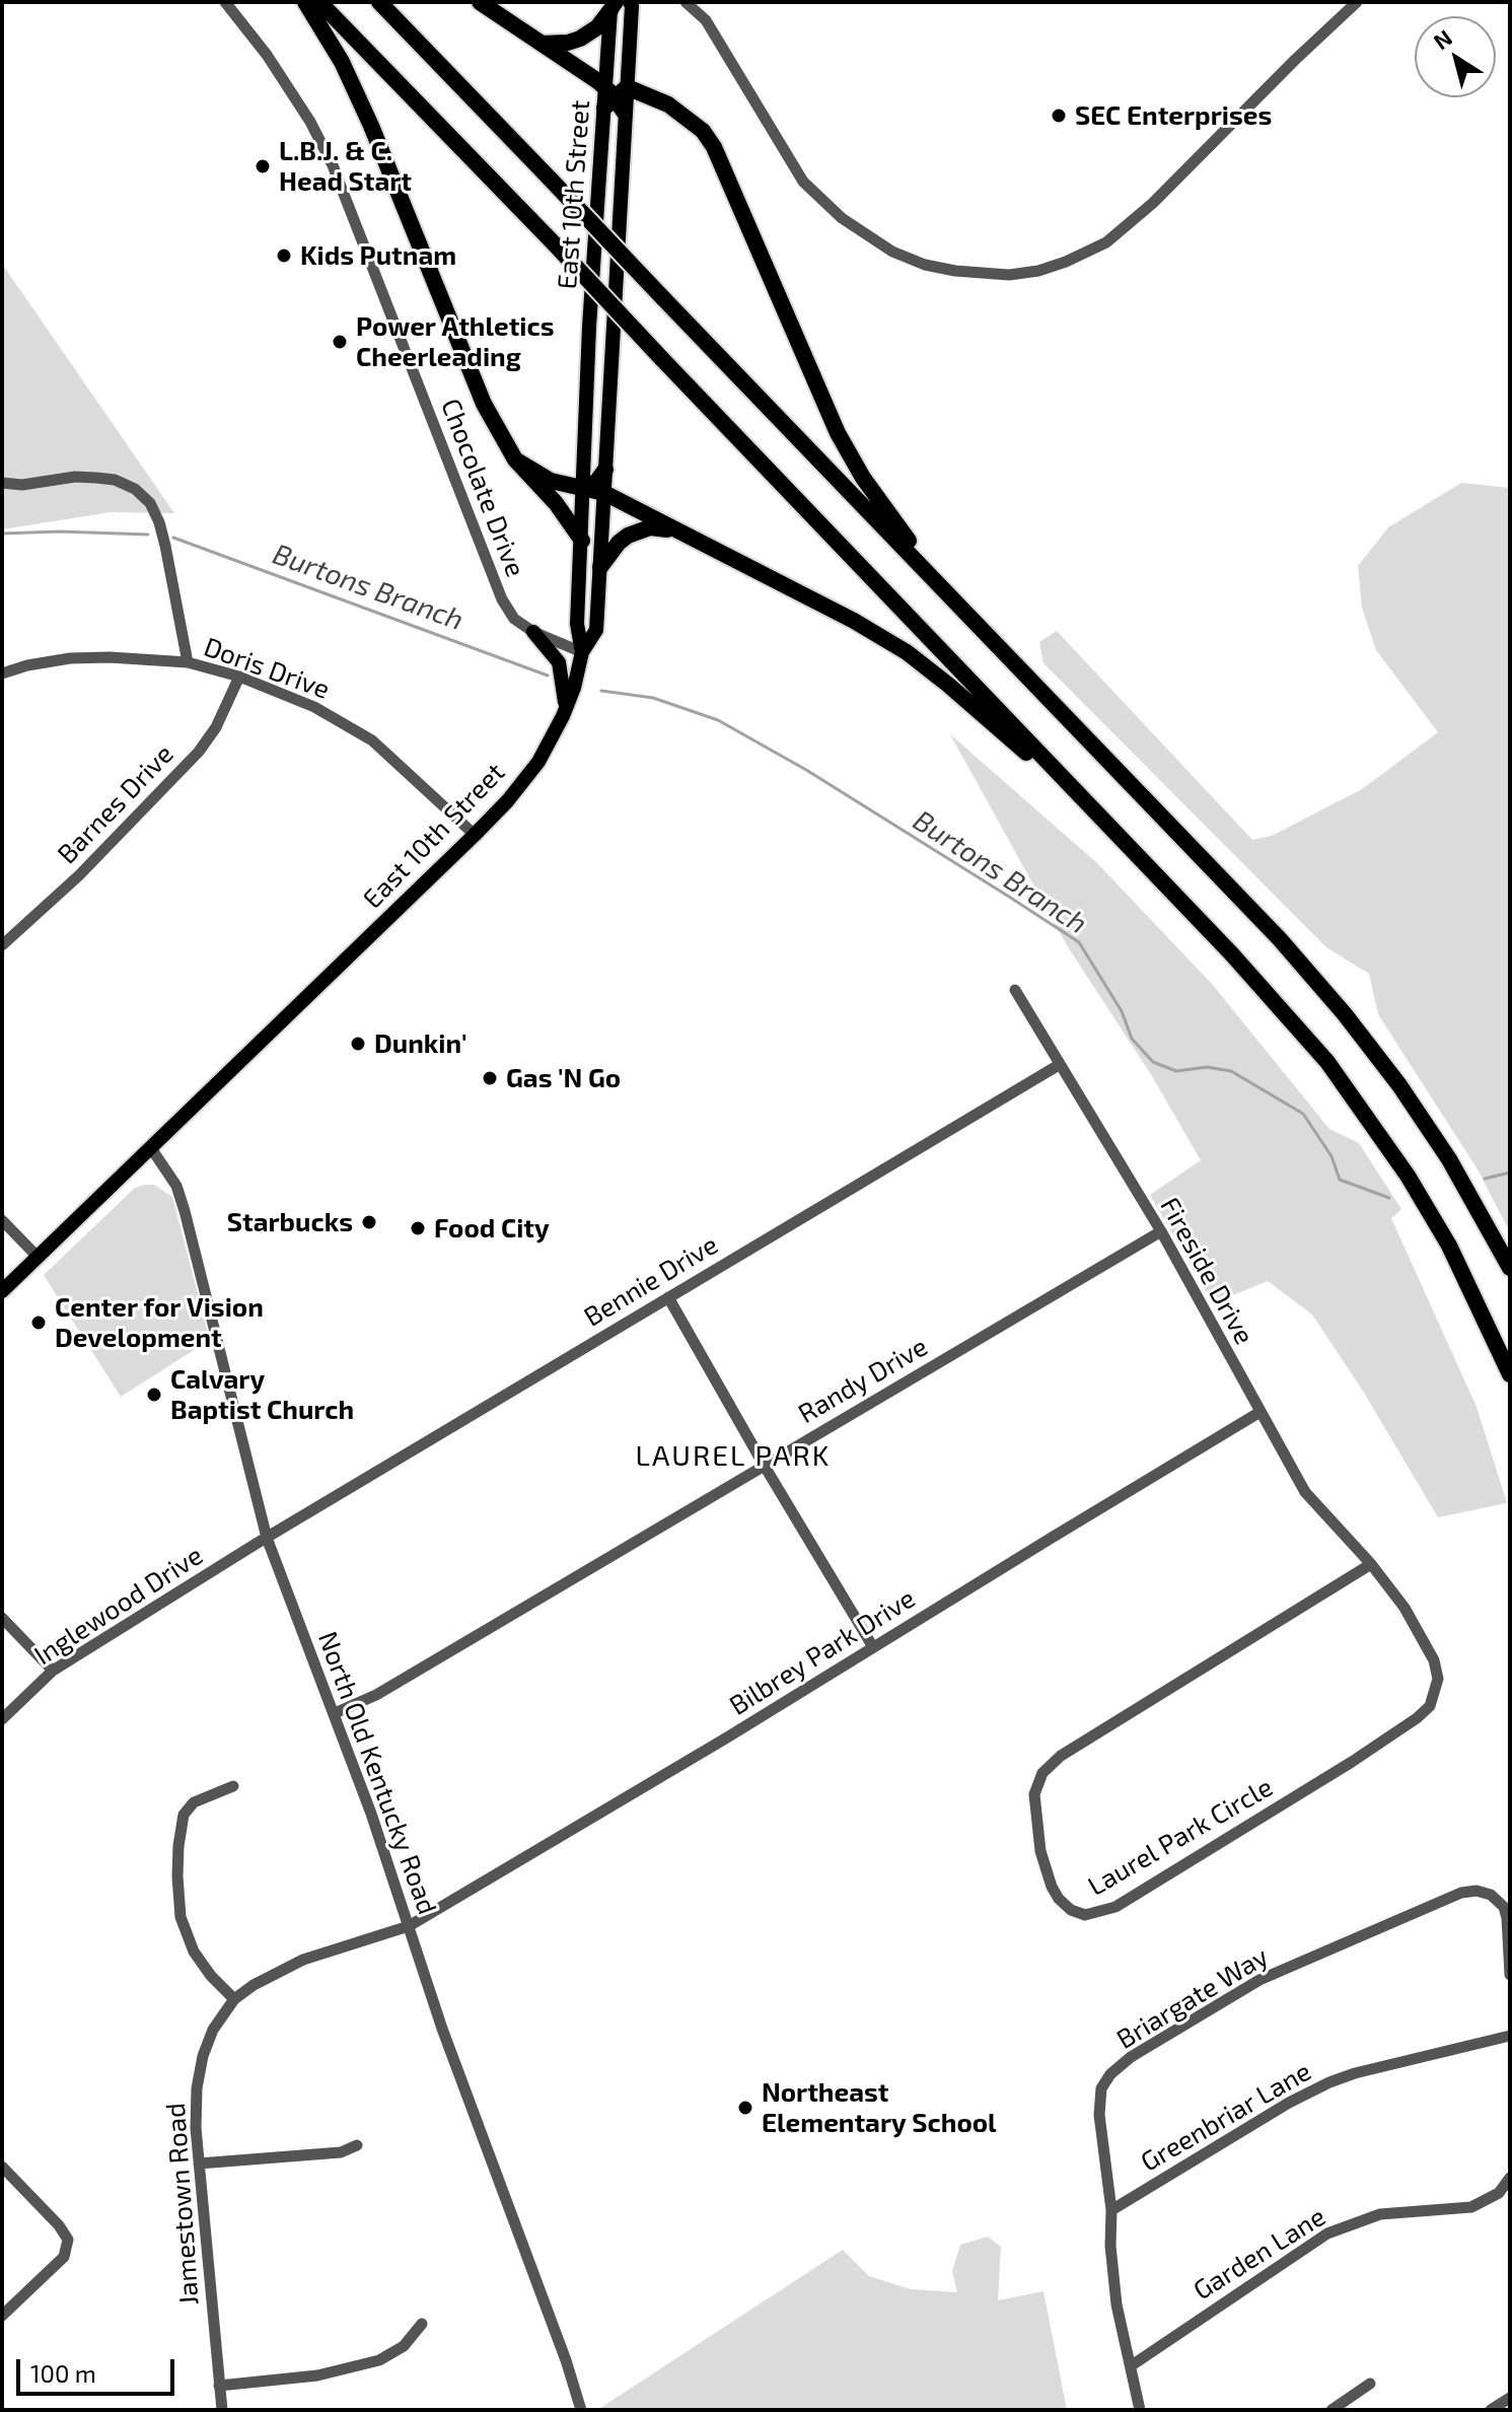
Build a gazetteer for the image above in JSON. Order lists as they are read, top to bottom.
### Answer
{
  "streets": {
    "main road": ["East 10th Street"],
    "street": [
      "Chocolate Drive",
      "Doris Drive",
      "Barnes Drive",
      "Fireside Drive",
      "Bennie Drive",
      "Randy Drive",
      "Inglewood Drive",
      "Bilbrey Park Drive",
      "North Old Kentucky Road",
      "Laurel Park Circle",
      "Briargate Way",
      "Greenbriar Lane",
      "Jamestown Road",
      "Garden Lane"
    ]
  },
  "crossings": [
    ["East 10th Street", "Chocolate Drive"],
    ["East 10th Street", "Doris Drive"],
    ["East 10th Street", "North Old Kentucky Road"],
    ["Doris Drive", "Barnes Drive"],
    ["Fireside Drive", "Bennie Drive"],
    ["Fireside Drive", "Randy Drive"],
    ["Fireside Drive", "Bilbrey Park Drive"],
    ["Fireside Drive", "Laurel Park Circle"],
    ["Bennie Drive", "Inglewood Drive"],
    ["Bennie Drive", "North Old Kentucky Road"],
    ["Randy Drive", "North Old Kentucky Road"],
    ["Inglewood Drive", "North Old Kentucky Road"],
    ["Bilbrey Park Drive", "North Old Kentucky Road"],
    ["Bilbrey Park Drive", "Jamestown Road"],
    ["North Old Kentucky Road", "Jamestown Road"],
    ["Briargate Way", "Greenbriar Lane"],
    ["Briargate Way", "Garden Lane"]
  ],
  "districts": ["LAUREL PARK"],
  "water": ["Burtons Branch"],
  "places": [
    "SEC Enterprises",
    "L.B.J. & C. Head Start",
    "Kids Putnam",
    "Power Athletics Cheerleading",
    "Dunkin'",
    "Gas 'N Go",
    "Starbucks",
    "Food City",
    "Center for Vision Development",
    "Calvary Baptist Church",
    "Northeast Elementary School"
  ],
  "scale_bar": "100 m",
  "north": "top left"
}
